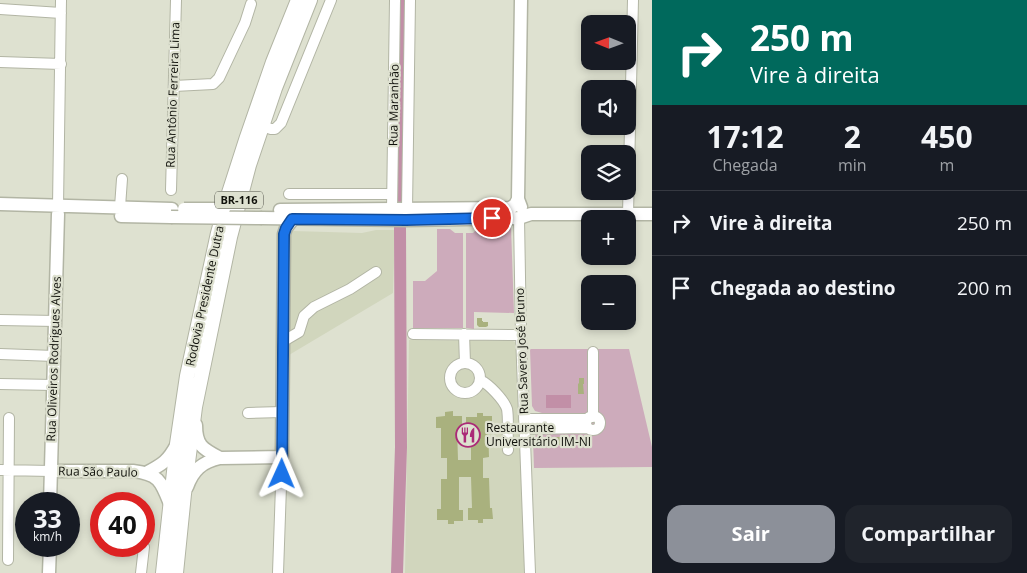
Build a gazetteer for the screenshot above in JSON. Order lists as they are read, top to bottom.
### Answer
{
  "streets": {
    "highway": ["BR-116", "Rodovia Presidente Dutra"],
    "main road": ["Rua Oliveiros Rodrigues Alves", "Rua São Paulo"],
    "street": ["Rua Antônio Ferreira Lima", "Rua Maranhão", "Rua Savero José Bruno"]
  },
  "crossings": [
    ["Rodovia Presidente Dutra", "Rua São Paulo"],
    ["Rua Oliveiros Rodrigues Alves", "Rua São Paulo"]
  ],
  "places": {
    "restaurant": ["Restaurante Universitário IM-NI"]
  },
  "north": "left",
  "page": {
    "turn": ["250 m", "Vire à direita"],
    "map_buttons": ["+", "−"],
    "eta": [
      "17:12",
      "Chegada",
      "2",
      "min",
      "450",
      "m"
    ],
    "list": [
      {
        "name": "Vire à direita",
        "value": "250 m"
      },
      {
        "name": "Chegada ao destino",
        "value": "200 m"
      }
    ],
    "speed": "33 km/h",
    "limit": "40",
    "buttons": ["Sair", "Compartilhar"]
  }
}
